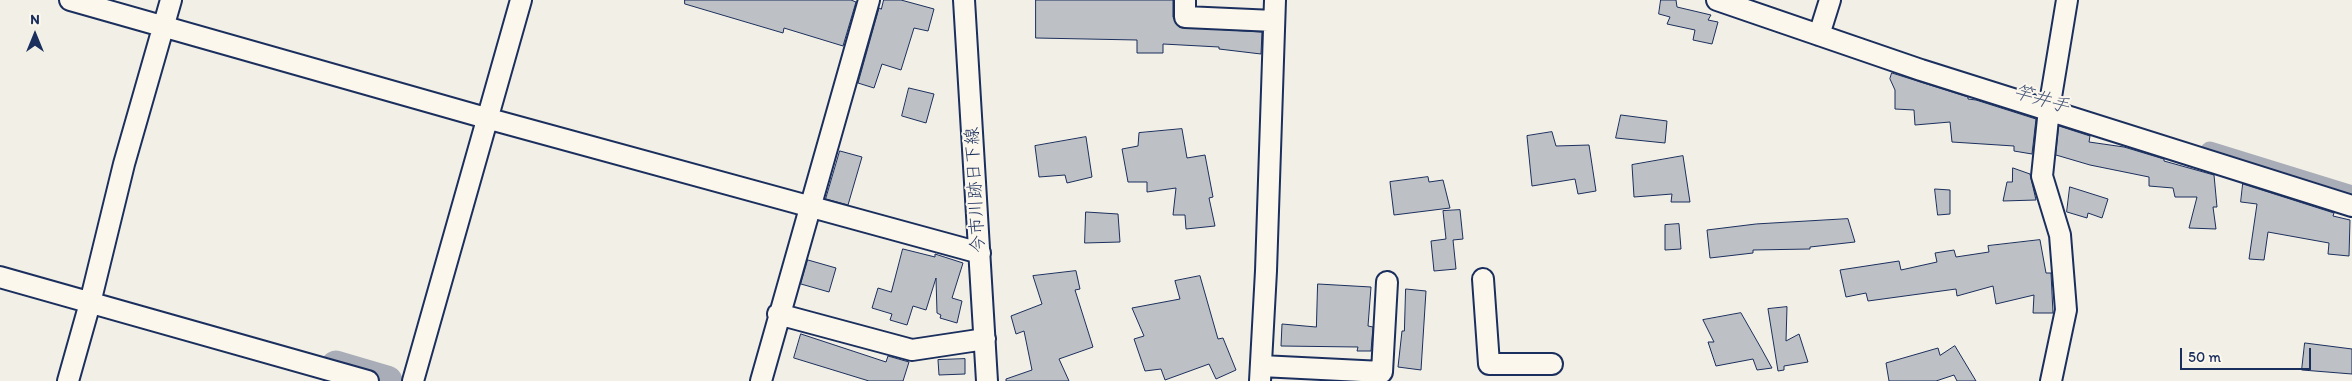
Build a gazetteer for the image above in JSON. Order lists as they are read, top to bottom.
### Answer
{
  "streets": {
    "street": ["今市川跡日下線"]
  },
  "water": ["竿井手"],
  "scale_bar": "50 m",
  "north": "top"
}
